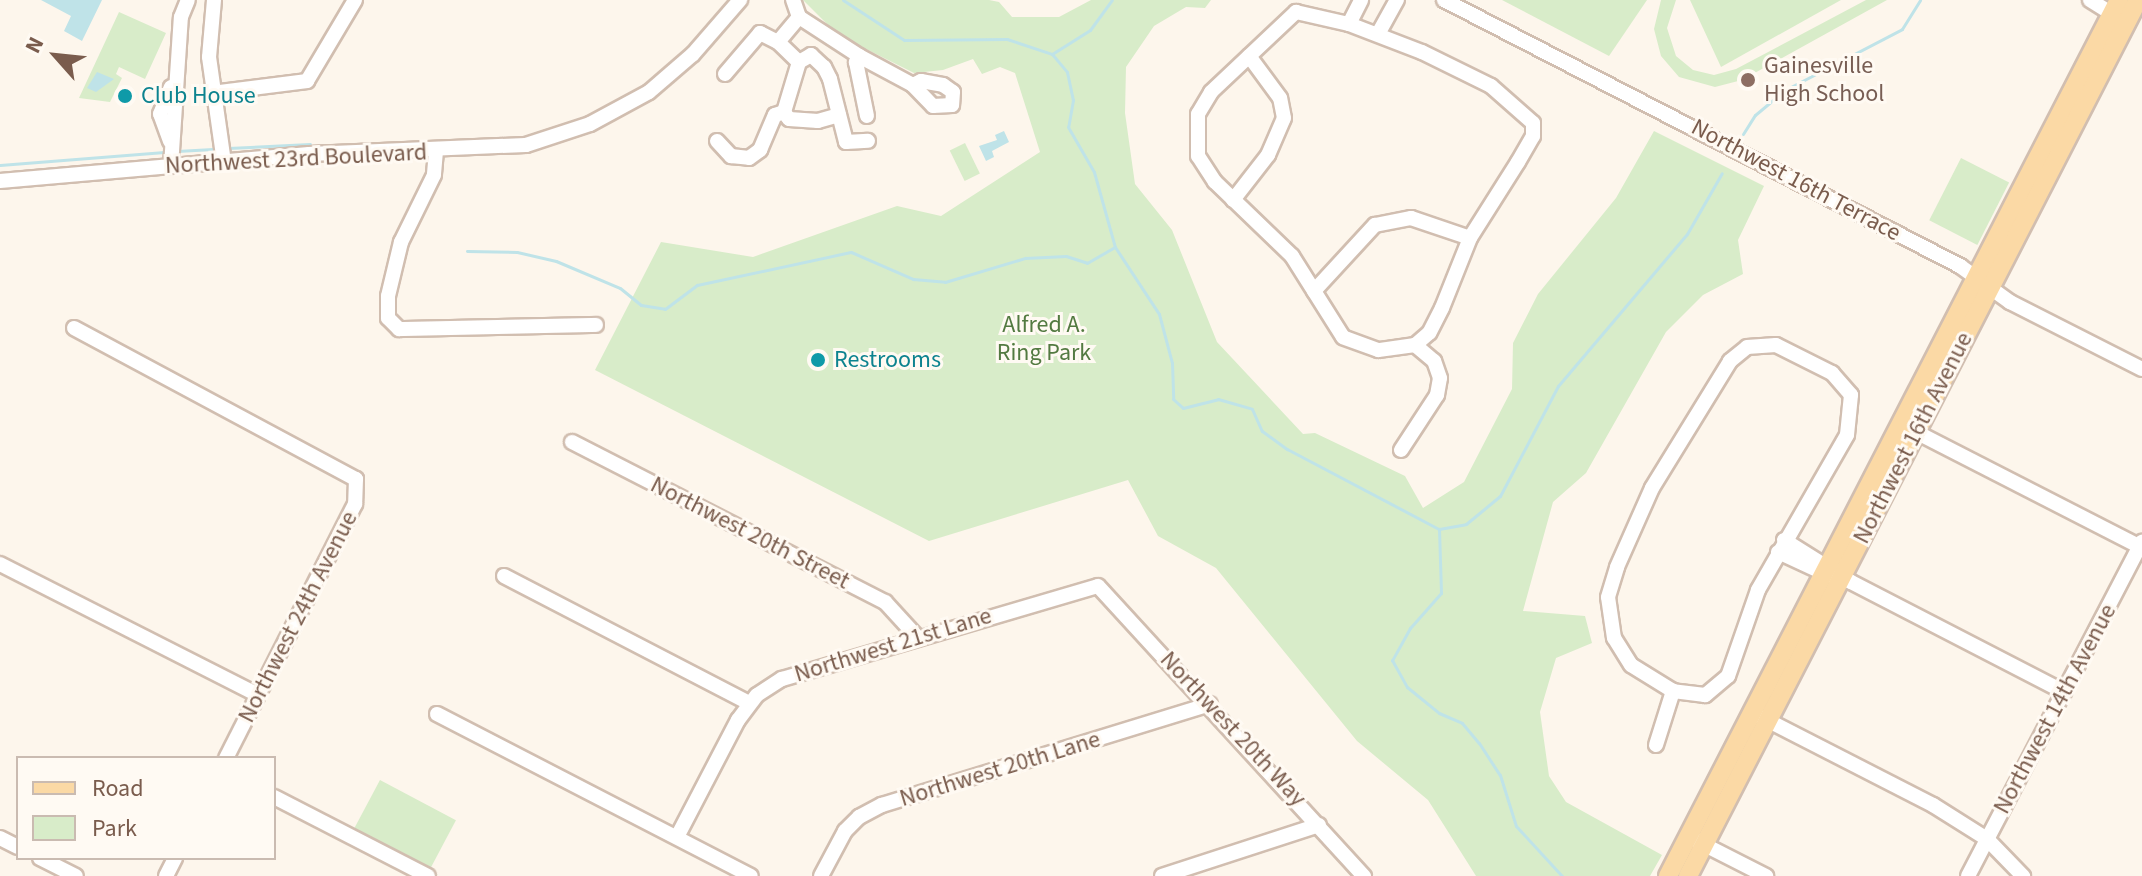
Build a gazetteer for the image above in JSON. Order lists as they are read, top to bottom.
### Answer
{
  "streets": {
    "main road": ["Northwest 16th Avenue"],
    "street": [
      "Northwest 23rd Boulevard",
      "Northwest 16th Terrace",
      "Northwest 20th Street",
      "Northwest 24th Avenue",
      "Northwest 21st Lane",
      "Northwest 14th Avenue",
      "Northwest 20th Way",
      "Northwest 20th Lane"
    ]
  },
  "crossings": [
    ["Northwest 16th Terrace", "Northwest 16th Avenue"],
    ["Northwest 20th Street", "Northwest 21st Lane"],
    ["Northwest 21st Lane", "Northwest 20th Way"],
    ["Northwest 20th Way", "Northwest 20th Lane"]
  ],
  "parks": ["Alfred A. Ring Park"],
  "places": ["Gainesville High School", "Club House", "Restrooms"],
  "legend": ["Road", "Park"],
  "north": "top left"
}
